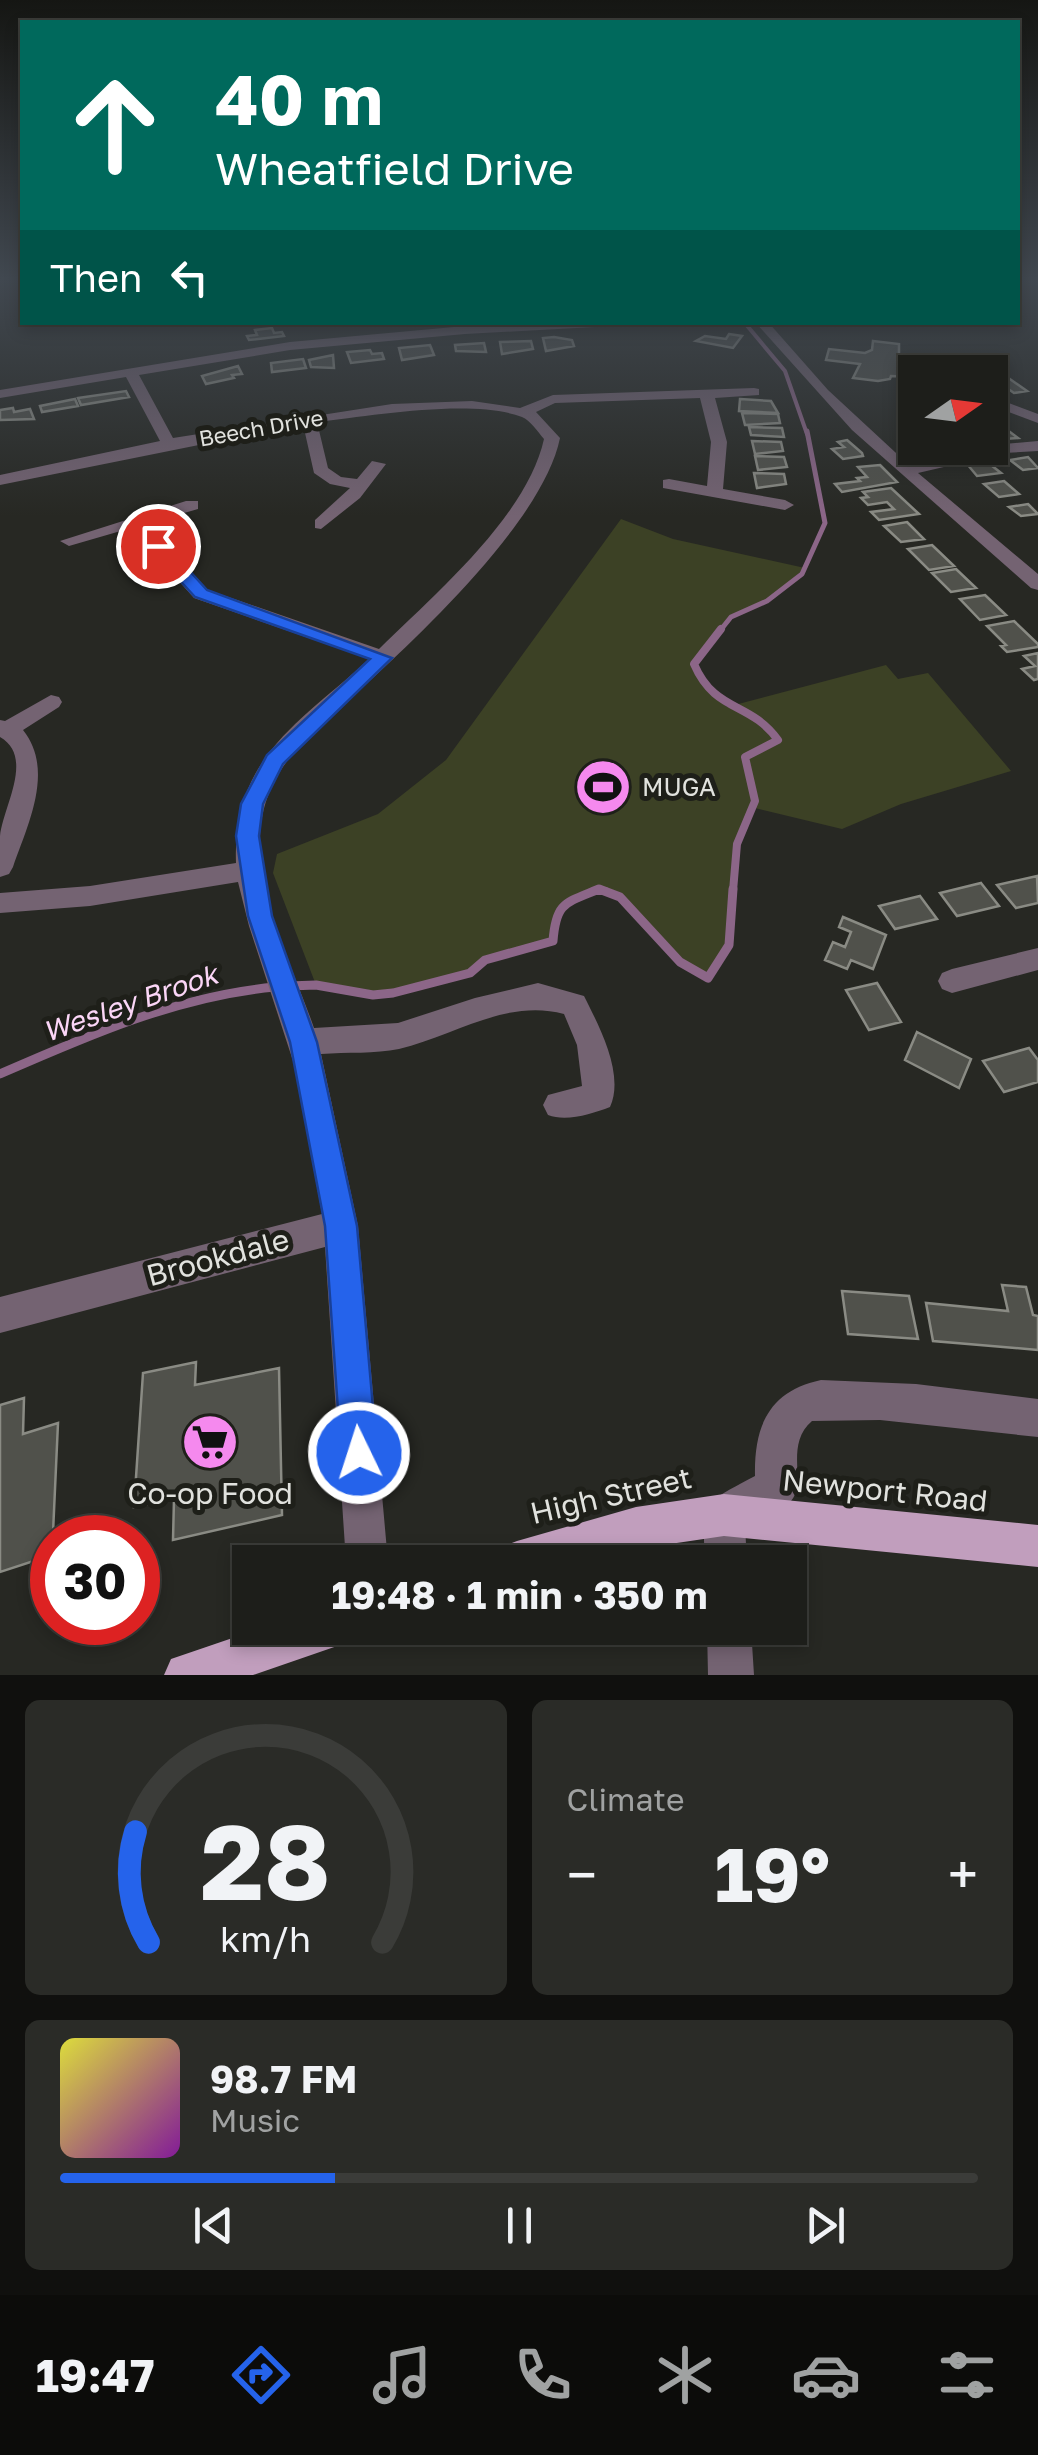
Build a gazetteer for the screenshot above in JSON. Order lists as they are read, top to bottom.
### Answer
{
  "streets": {
    "main road": ["Newport Road", "High Street"],
    "street": ["Beech Drive", "Brookdale"]
  },
  "crossings": [
    ["Newport Road", "High Street"]
  ],
  "water": ["Wesley Brook"],
  "places": {
    "sports": ["MUGA"],
    "supermarket": ["Co-op Food"]
  },
  "north": "right",
  "page": {
    "turn": ["40 m", "Wheatfield Drive"],
    "then": "Then",
    "limit": "30",
    "trip": "19:48 · 1 min · 350 m",
    "tile": "Climate",
    "heat": ["−", "19°", "+"],
    "song": ["98.7 FM", "Music"],
    "tabs": "19:47",
    "gauge": ["28", "km/h"]
  }
}
